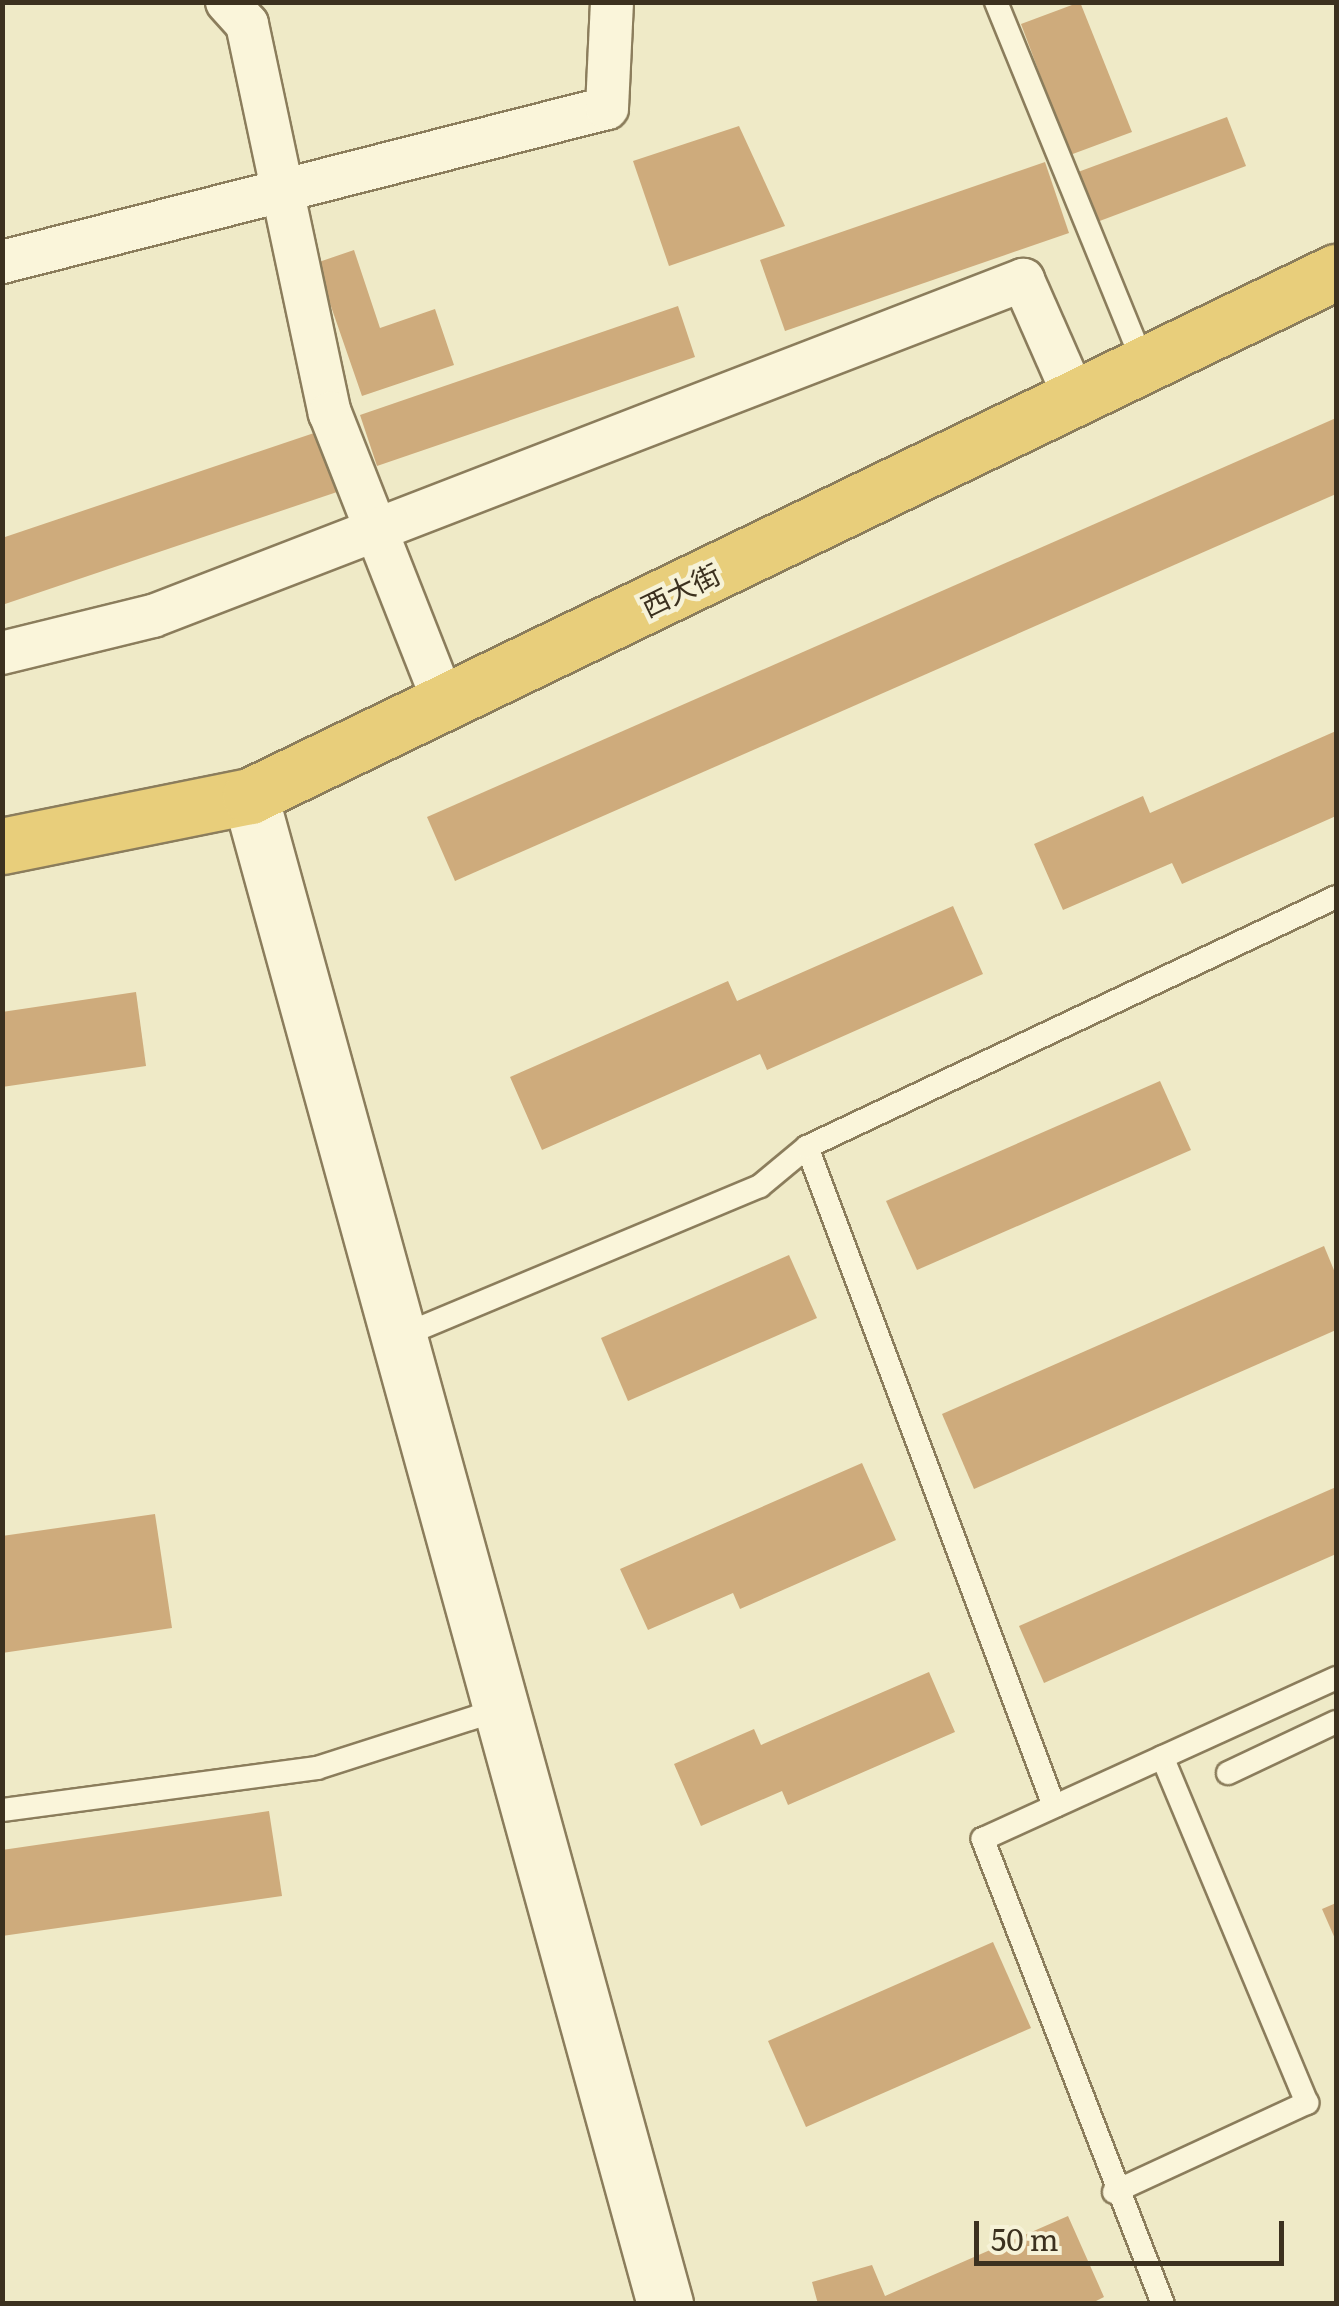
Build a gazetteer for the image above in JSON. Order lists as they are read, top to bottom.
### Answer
{
  "streets": {
    "highway": ["西大街"]
  },
  "scale_bar": "50 m"
}
